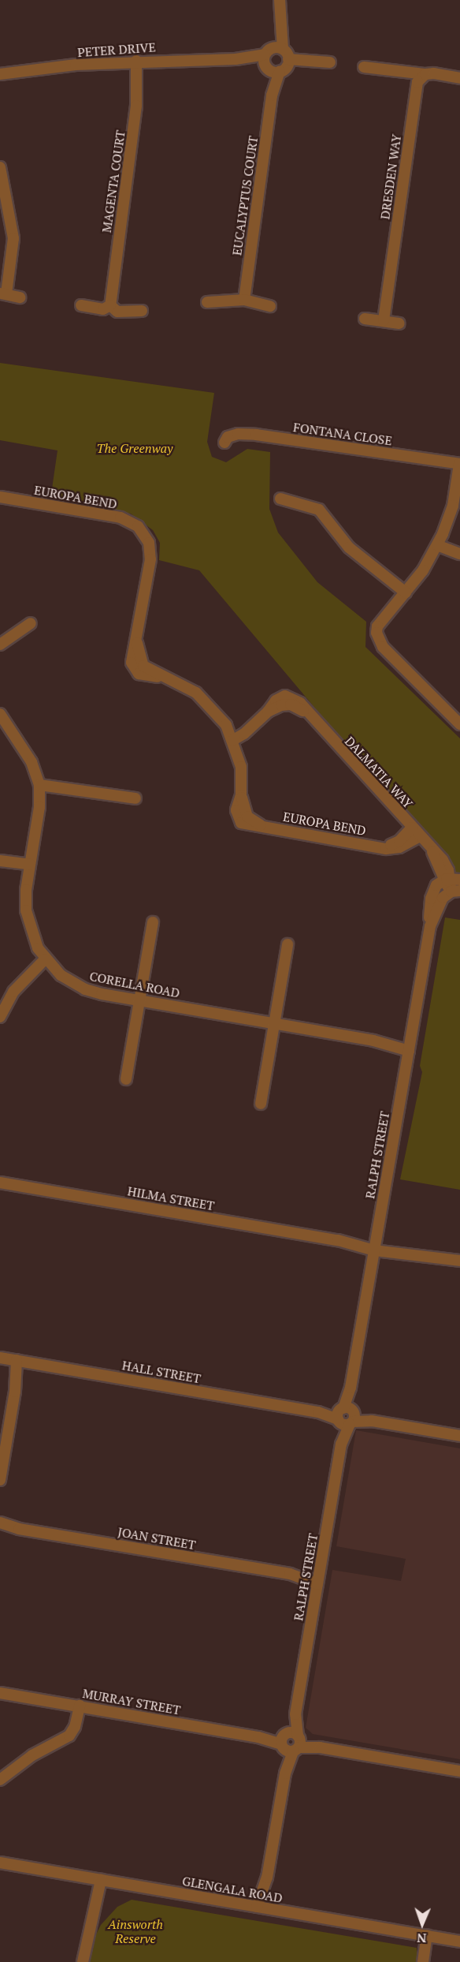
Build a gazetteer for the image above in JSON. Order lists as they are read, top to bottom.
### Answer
{
  "streets": {
    "street": [
      "PETER DRIVE",
      "DRESDEN WAY",
      "MAGENTA COURT",
      "EUCALYPTUS COURT",
      "FONTANA CLOSE",
      "EUROPA BEND",
      "DALMATIA WAY",
      "CORELLA ROAD",
      "RALPH STREET",
      "HILMA STREET",
      "HALL STREET",
      "JOAN STREET",
      "MURRAY STREET",
      "GLENGALA ROAD"
    ]
  },
  "crossings": [
    ["PETER DRIVE", "MAGENTA COURT"],
    ["PETER DRIVE", "EUCALYPTUS COURT"],
    ["EUROPA BEND", "DALMATIA WAY"],
    ["DALMATIA WAY", "RALPH STREET"],
    ["CORELLA ROAD", "RALPH STREET"],
    ["RALPH STREET", "HILMA STREET"],
    ["RALPH STREET", "HALL STREET"],
    ["RALPH STREET", "JOAN STREET"],
    ["RALPH STREET", "MURRAY STREET"],
    ["RALPH STREET", "GLENGALA ROAD"]
  ],
  "parks": ["The Greenway", "Ainsworth Reserve"],
  "north": "bottom"
}
